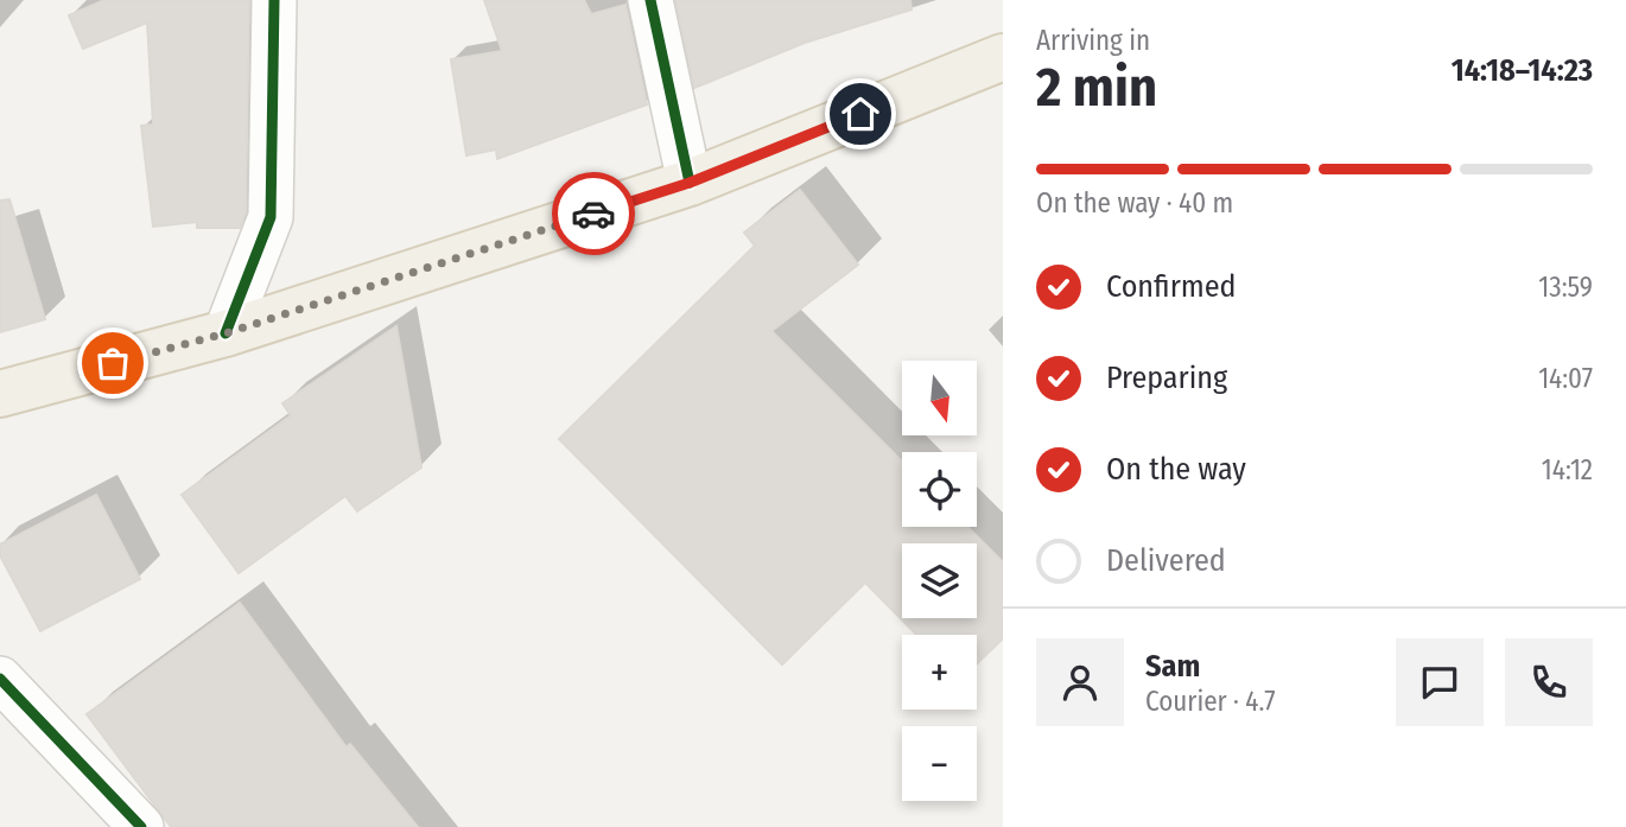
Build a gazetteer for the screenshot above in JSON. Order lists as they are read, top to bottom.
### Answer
{
  "north": "bottom",
  "page": {
    "heading": ["2 min", "Arriving in", "14:18–14:23"],
    "panel": ["Sam", "Courier · 4.7"],
    "bar": "On the way · 40 m",
    "list": [
      ["Confirmed", "13:59"],
      ["Preparing", "14:07"],
      ["On the way", "14:12"],
      "Delivered"
    ],
    "map_buttons": ["+", "−"]
  }
}
